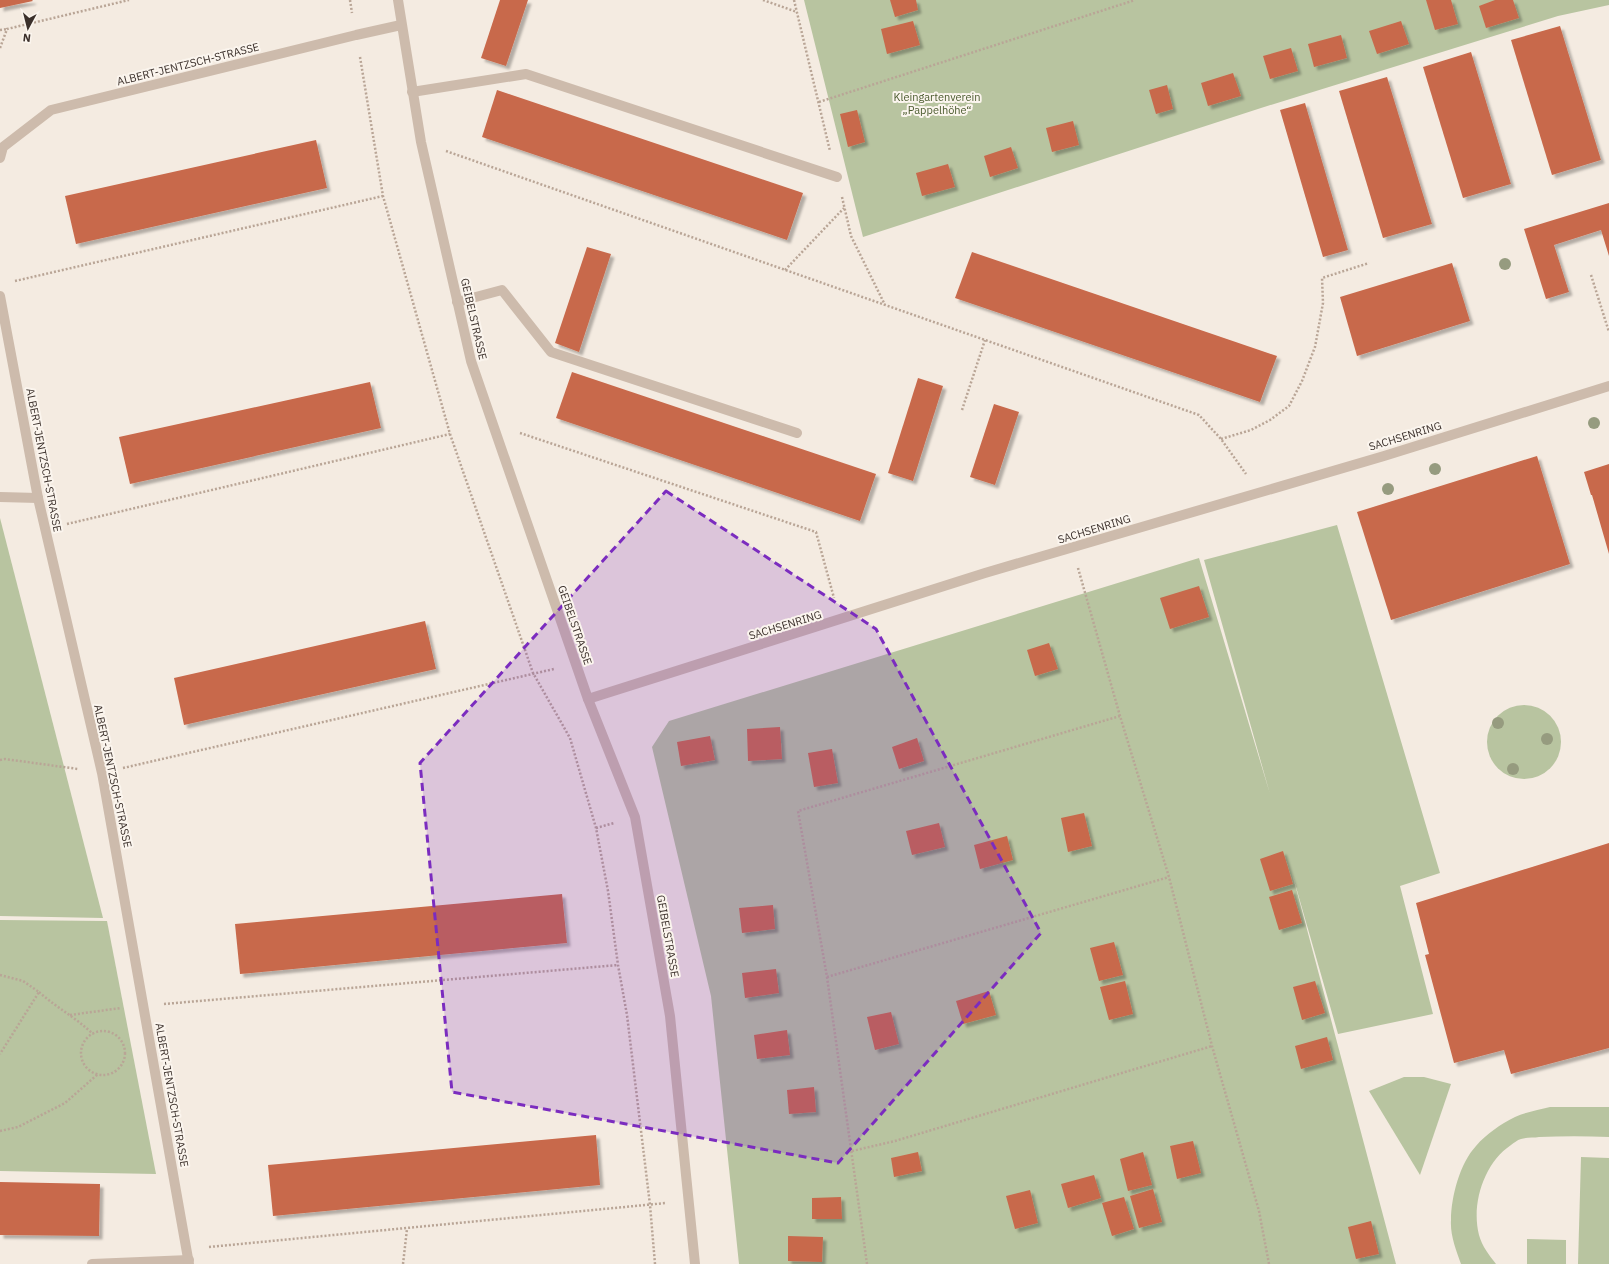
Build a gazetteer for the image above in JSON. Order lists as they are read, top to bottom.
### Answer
{
  "streets": {
    "street": ["ALBERT-JENTZSCH-STRASSE", "GEIBELSTRASSE", "SACHSENRING"]
  },
  "crossings": [
    ["ALBERT-JENTZSCH-STRASSE", "GEIBELSTRASSE"],
    ["GEIBELSTRASSE", "SACHSENRING"]
  ],
  "parks": ["Kleingartenverein „Pappelhöhe“"],
  "north": "bottom"
}
